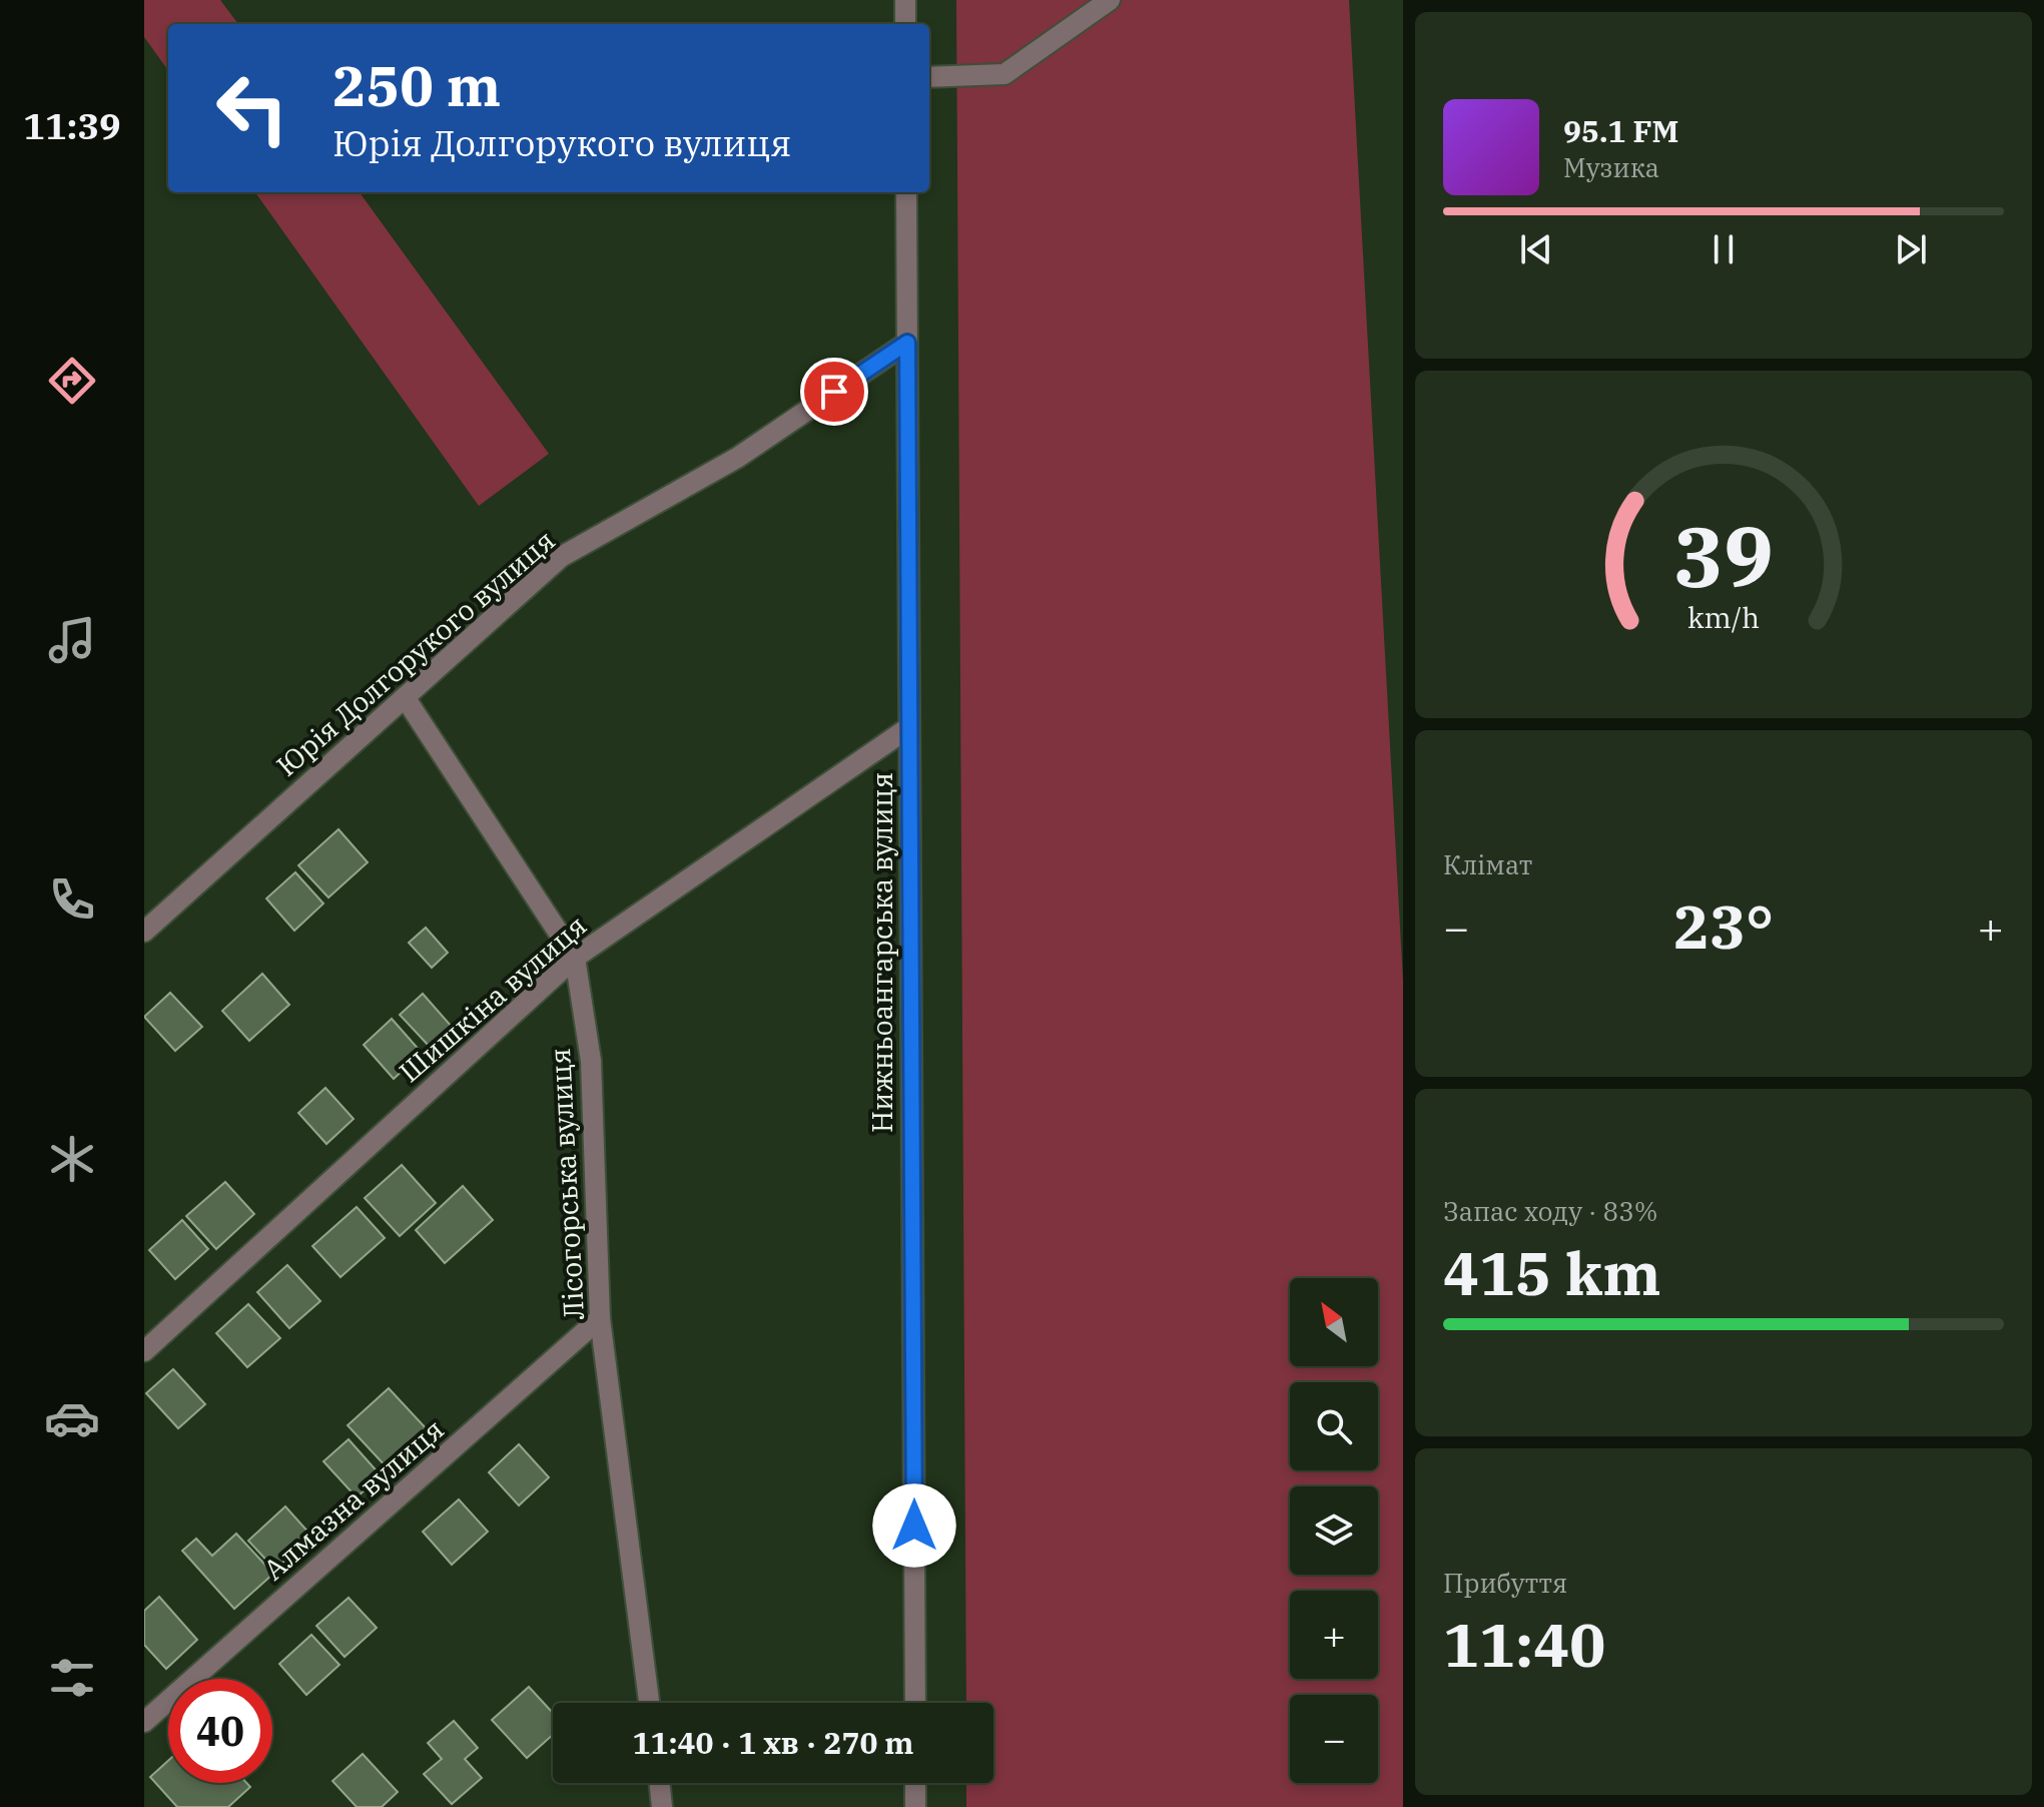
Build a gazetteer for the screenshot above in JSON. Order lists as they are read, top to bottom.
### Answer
{
  "streets": {
    "street": [
      "Юрія Долгорукого вулиця",
      "Нижньоангарська вулиця",
      "Шишкіна вулиця",
      "Лісогорська вулиця",
      "Алмазна вулиця"
    ]
  },
  "crossings": [
    ["Юрія Долгорукого вулиця", "Нижньоангарська вулиця"],
    ["Юрія Долгорукого вулиця", "Лісогорська вулиця"],
    ["Нижньоангарська вулиця", "Шишкіна вулиця"],
    ["Шишкіна вулиця", "Лісогорська вулиця"],
    ["Лісогорська вулиця", "Алмазна вулиця"]
  ],
  "north": "top left",
  "page": {
    "tabs": "11:39",
    "turn": ["250 m", "Юрія Долгорукого вулиця"],
    "song": ["95.1 FM", "Музика"],
    "tile": [
      "Клімат",
      ["Запас ходу · 83%", "415 km"],
      ["Прибуття", "11:40"]
    ],
    "heat": ["−", "23°", "+"],
    "map_buttons": ["+", "−"],
    "limit": "40",
    "trip": "11:40 · 1 хв · 270 m",
    "gauge": ["39", "km/h"]
  }
}
